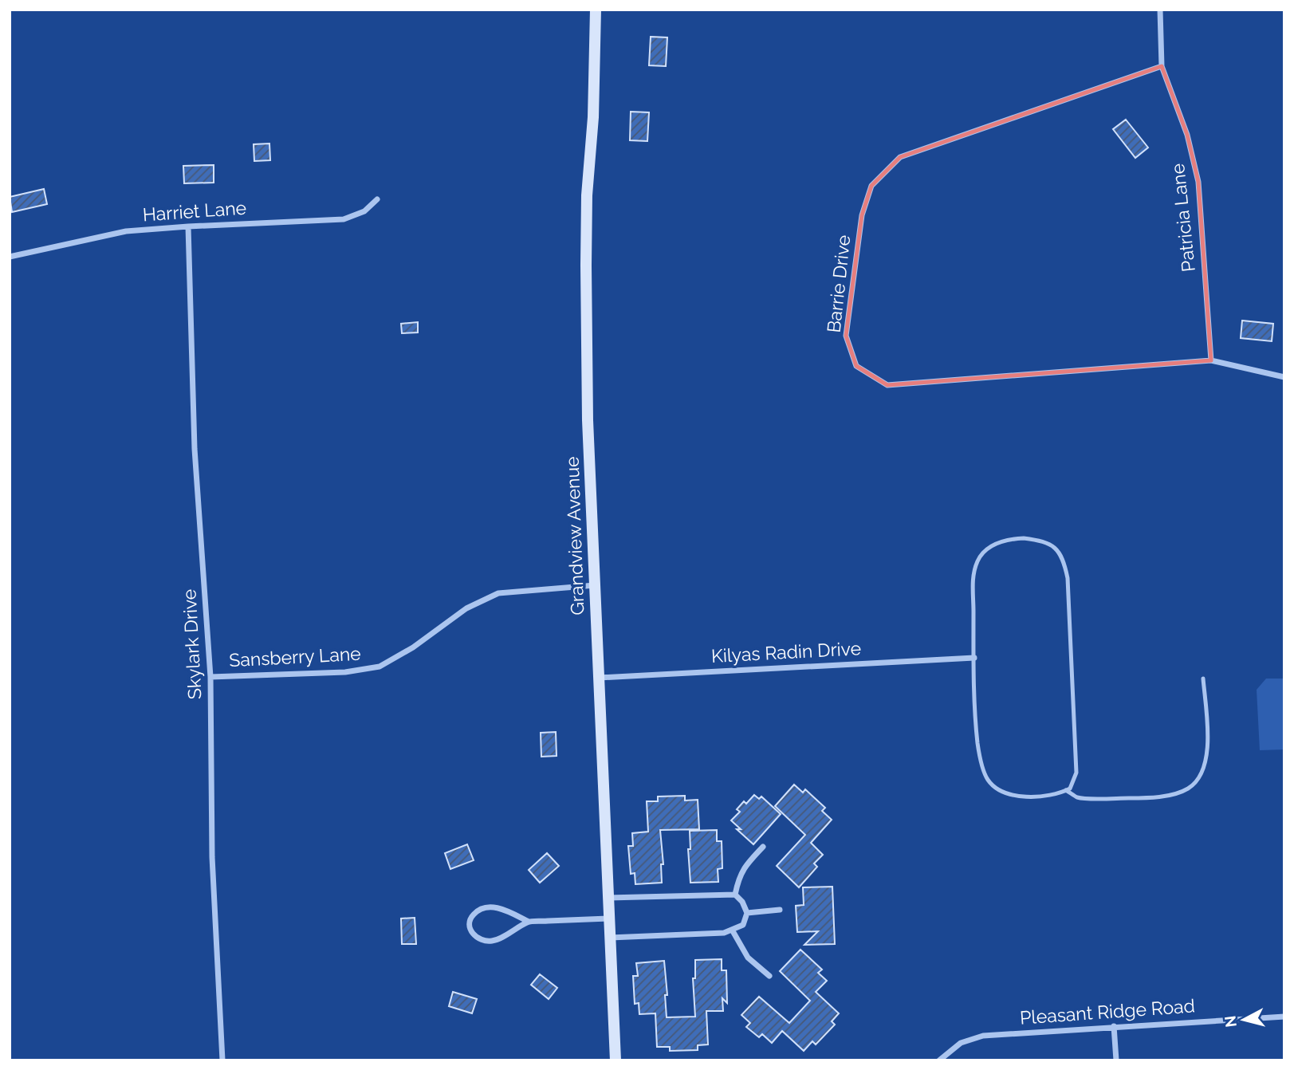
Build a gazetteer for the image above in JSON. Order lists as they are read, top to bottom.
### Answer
{
  "streets": {
    "street": [
      "Harriet Lane",
      "Patricia Lane",
      "Barrie Drive",
      "Grandview Avenue",
      "Skylark Drive",
      "Kilyas Radin Drive",
      "Sansberry Lane",
      "Pleasant Ridge Road"
    ]
  },
  "crossings": [
    ["Harriet Lane", "Skylark Drive"],
    ["Patricia Lane", "Barrie Drive"],
    ["Grandview Avenue", "Kilyas Radin Drive"],
    ["Grandview Avenue", "Sansberry Lane"],
    ["Skylark Drive", "Sansberry Lane"]
  ],
  "north": "left"
}
